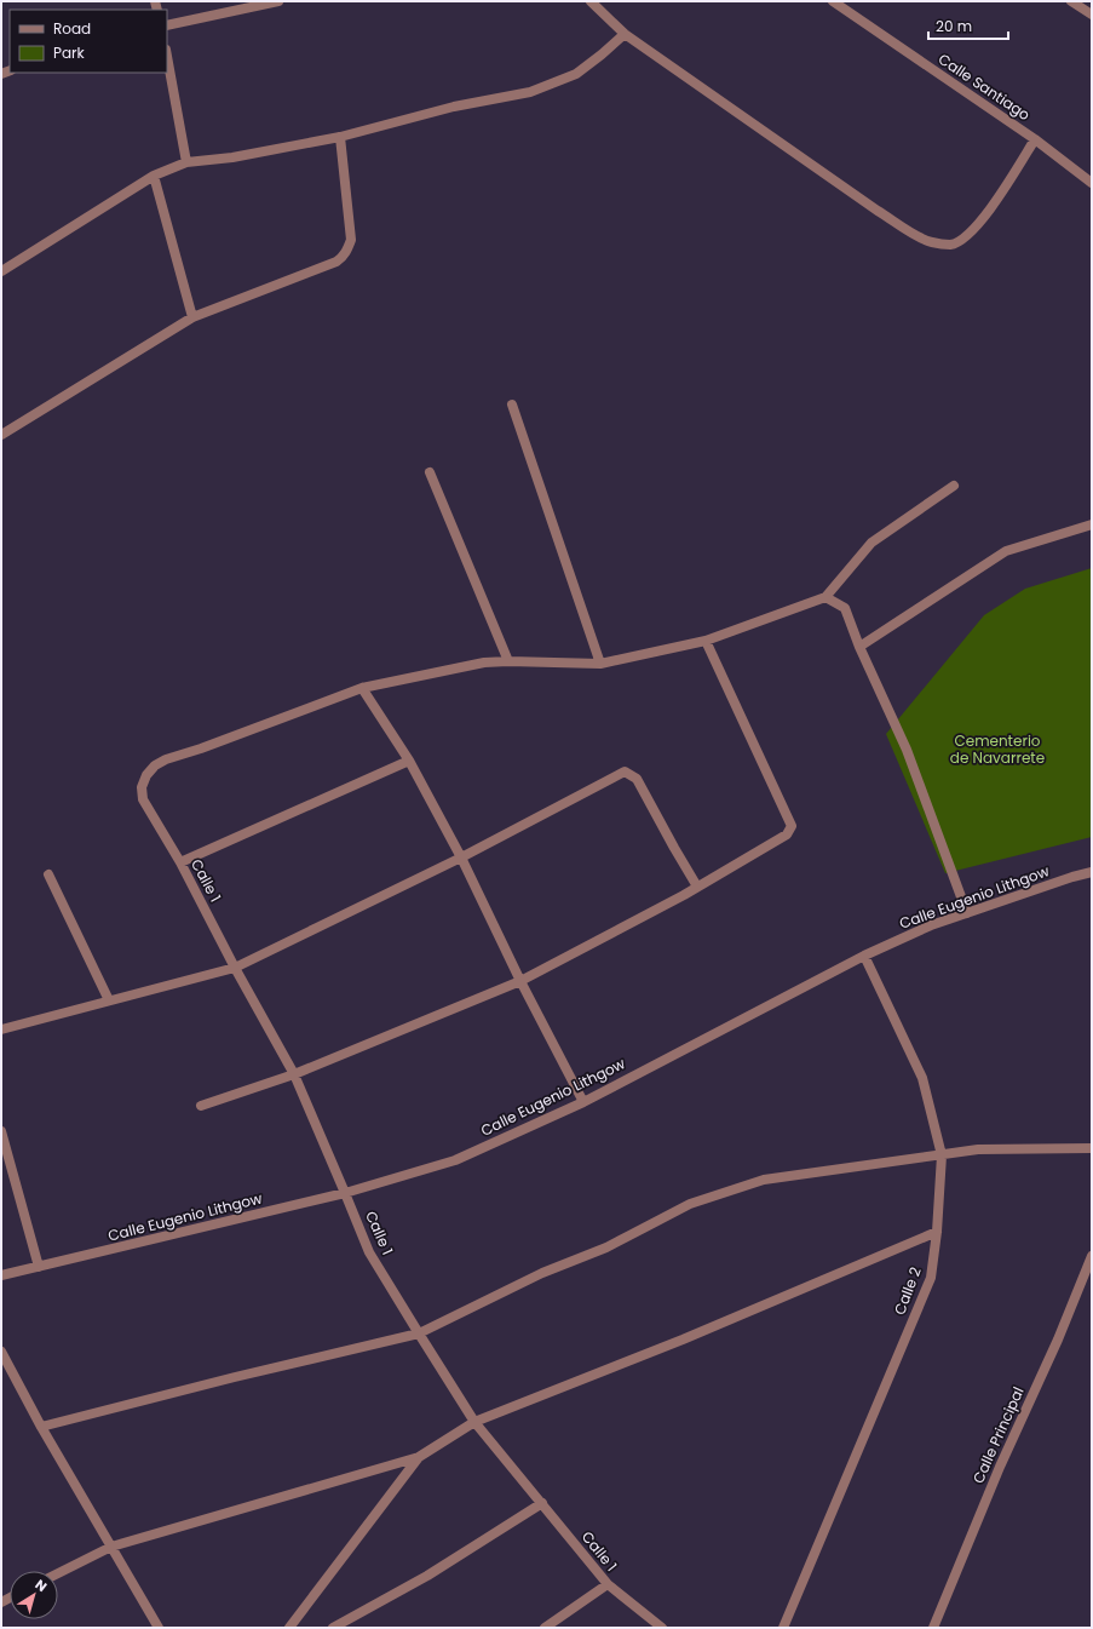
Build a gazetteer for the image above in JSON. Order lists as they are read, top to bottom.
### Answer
{
  "streets": {
    "street": [
      "Calle Santiago",
      "Calle 1",
      "Calle Eugenio Lithgow",
      "Calle 2",
      "Calle Principal"
    ]
  },
  "crossings": [
    ["Calle 1", "Calle Eugenio Lithgow"],
    ["Calle Eugenio Lithgow", "Calle 2"]
  ],
  "parks": ["Cementerio de Navarrete"],
  "legend": ["Road", "Park"],
  "scale_bar": "20 m",
  "north": "top right"
}
